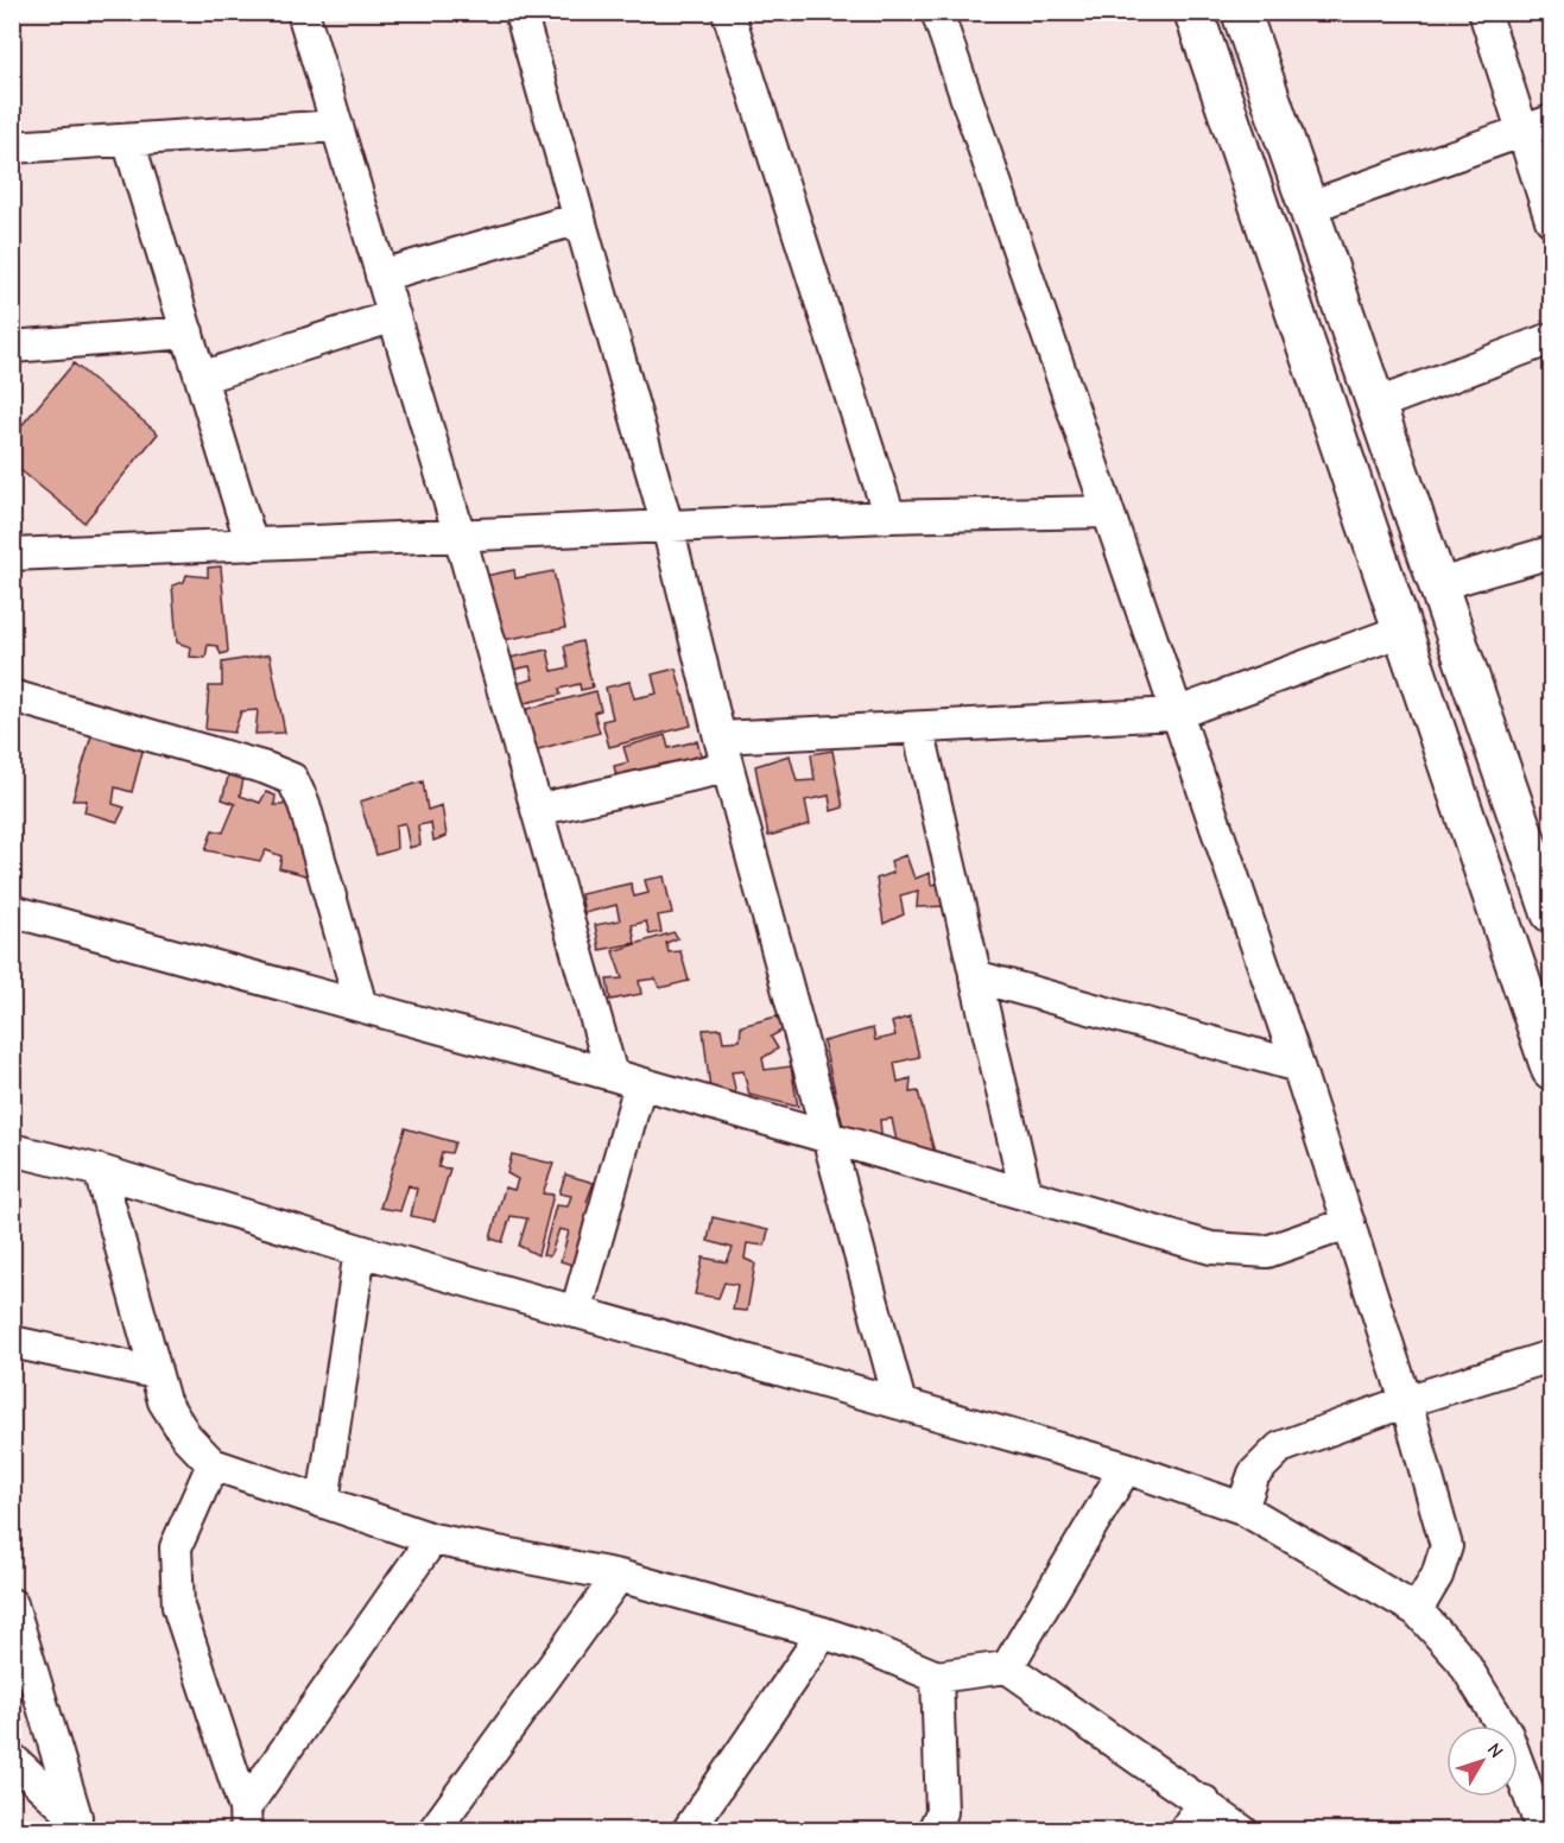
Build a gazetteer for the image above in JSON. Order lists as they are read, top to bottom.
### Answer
{
  "north": "top right"
}
